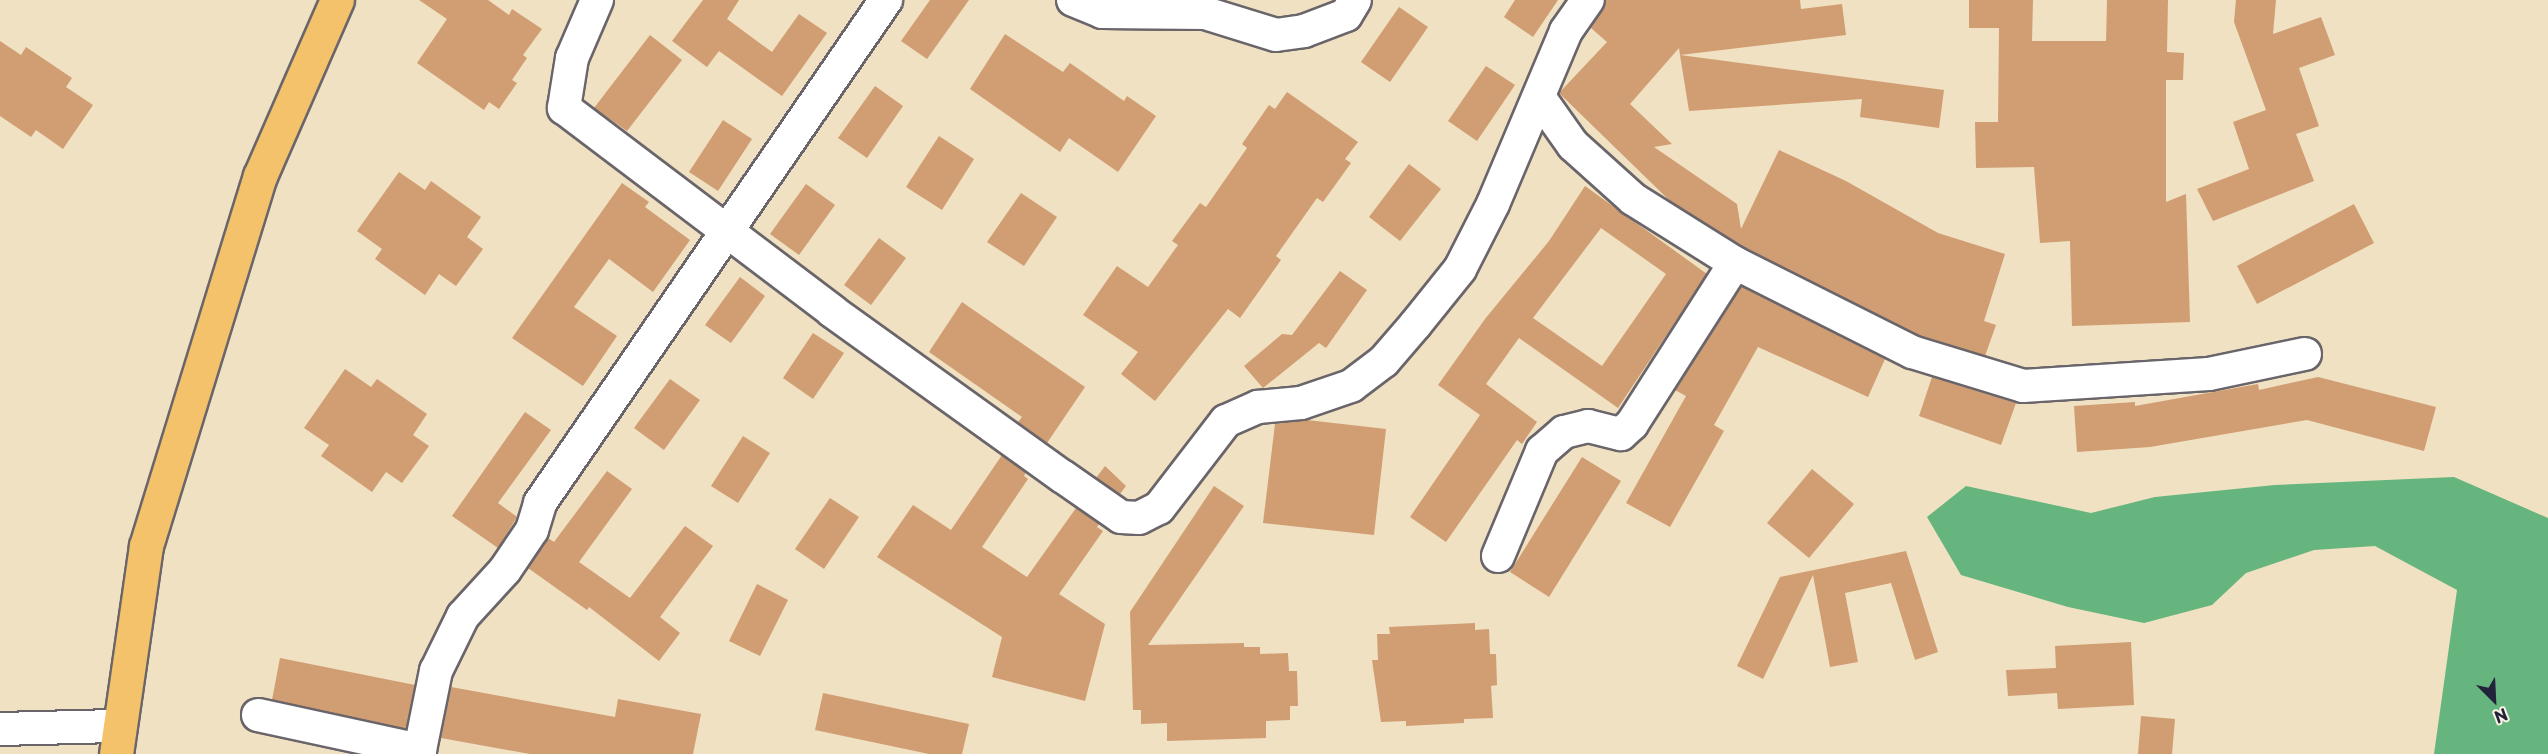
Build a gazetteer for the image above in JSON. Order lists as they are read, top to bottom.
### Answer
{
  "north": "bottom right"
}
